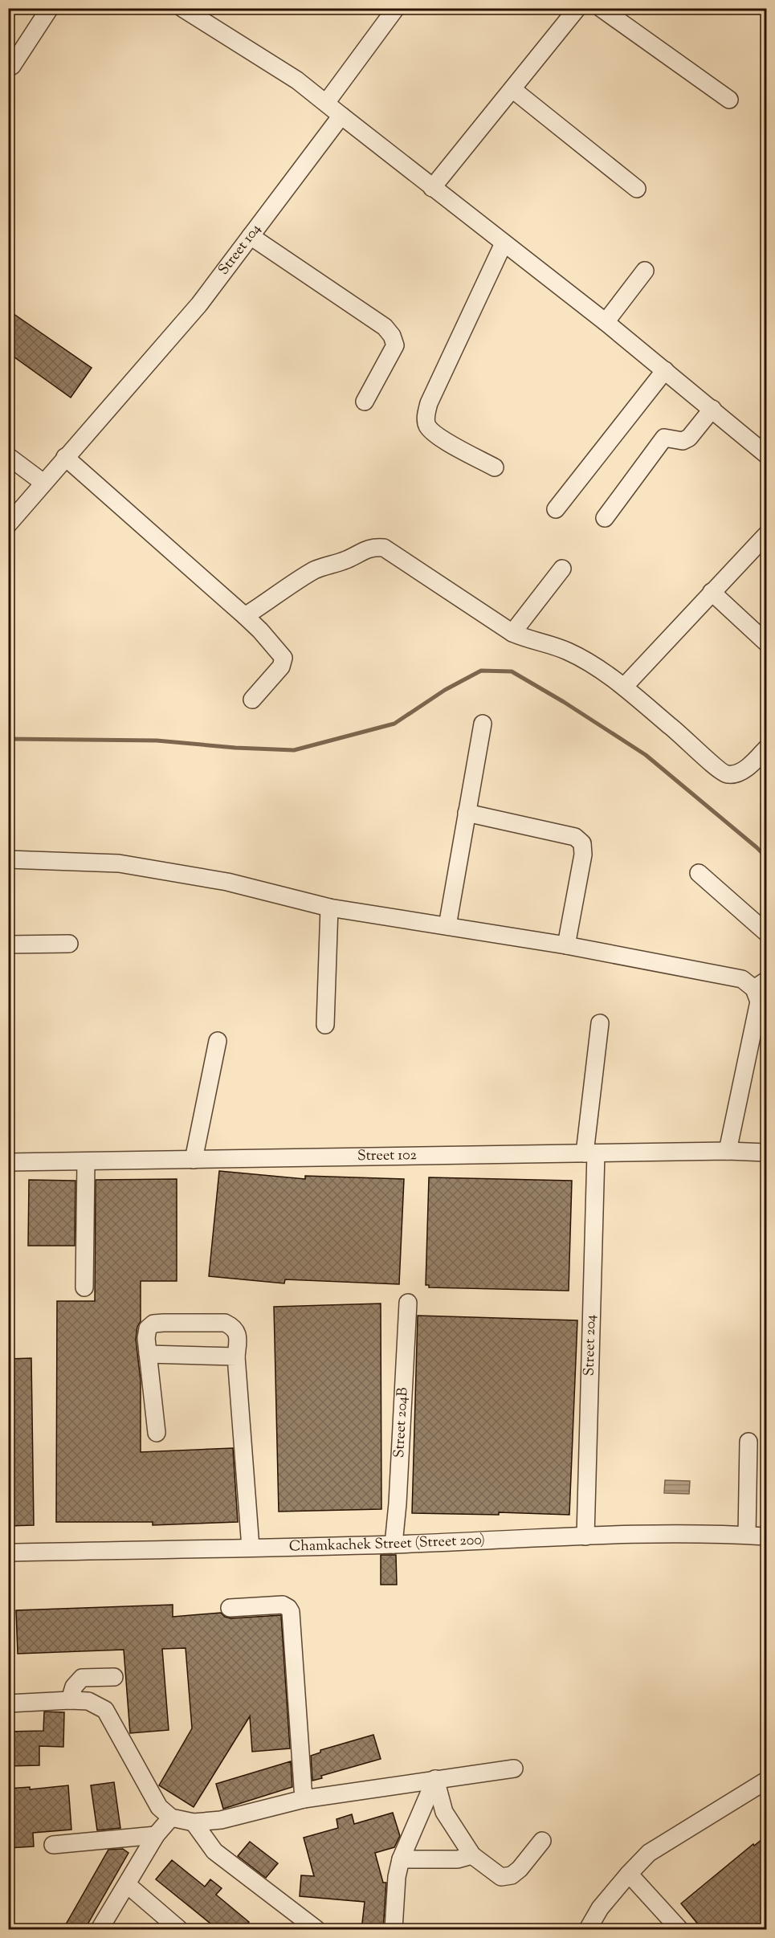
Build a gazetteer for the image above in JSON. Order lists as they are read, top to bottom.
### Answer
{
  "streets": {
    "street": [
      "Street 104",
      "Street 102",
      "Street 204",
      "Street 204B",
      "Chamkachek Street (Street 200)"
    ]
  },
  "crossings": [
    ["Street 102", "Street 204"],
    ["Street 204", "Chamkachek Street (Street 200)"],
    ["Street 204B", "Chamkachek Street (Street 200)"]
  ]
}
